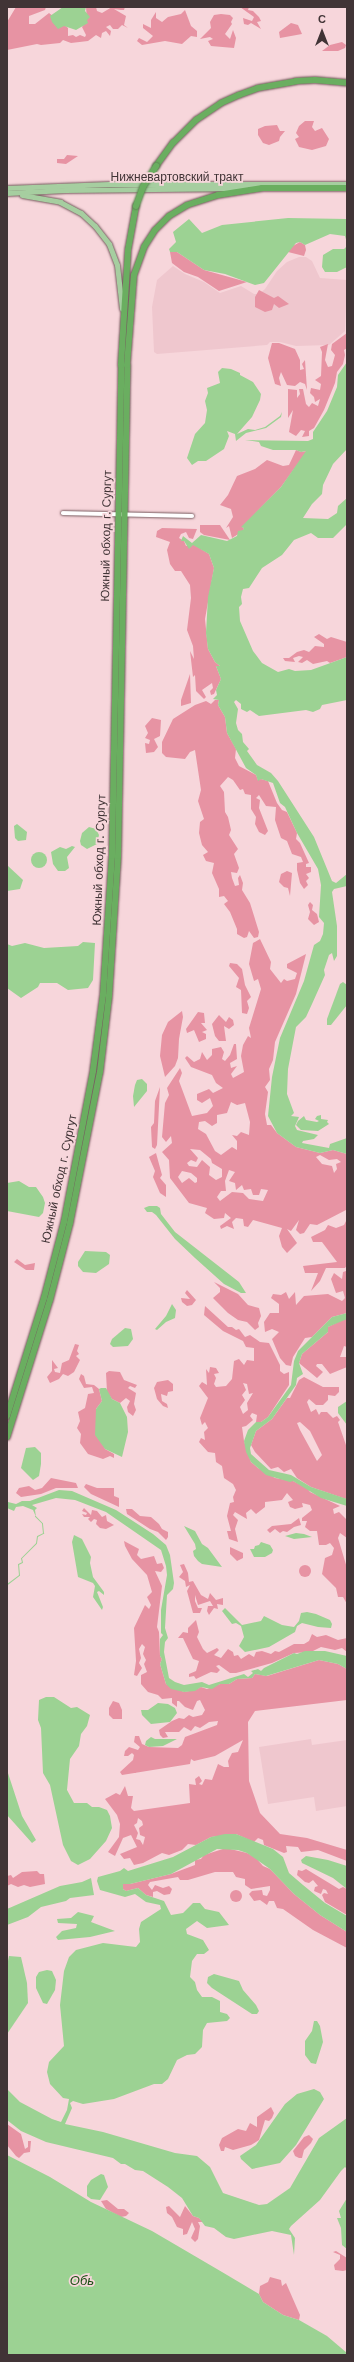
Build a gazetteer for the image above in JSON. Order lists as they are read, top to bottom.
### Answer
{
  "streets": {
    "highway": ["Нижневартовский тракт", "Южный обход г. Сургут"]
  },
  "crossings": [
    ["Нижневартовский тракт", "Южный обход г. Сургут"]
  ],
  "water": ["Обь"],
  "north": "top"
}
